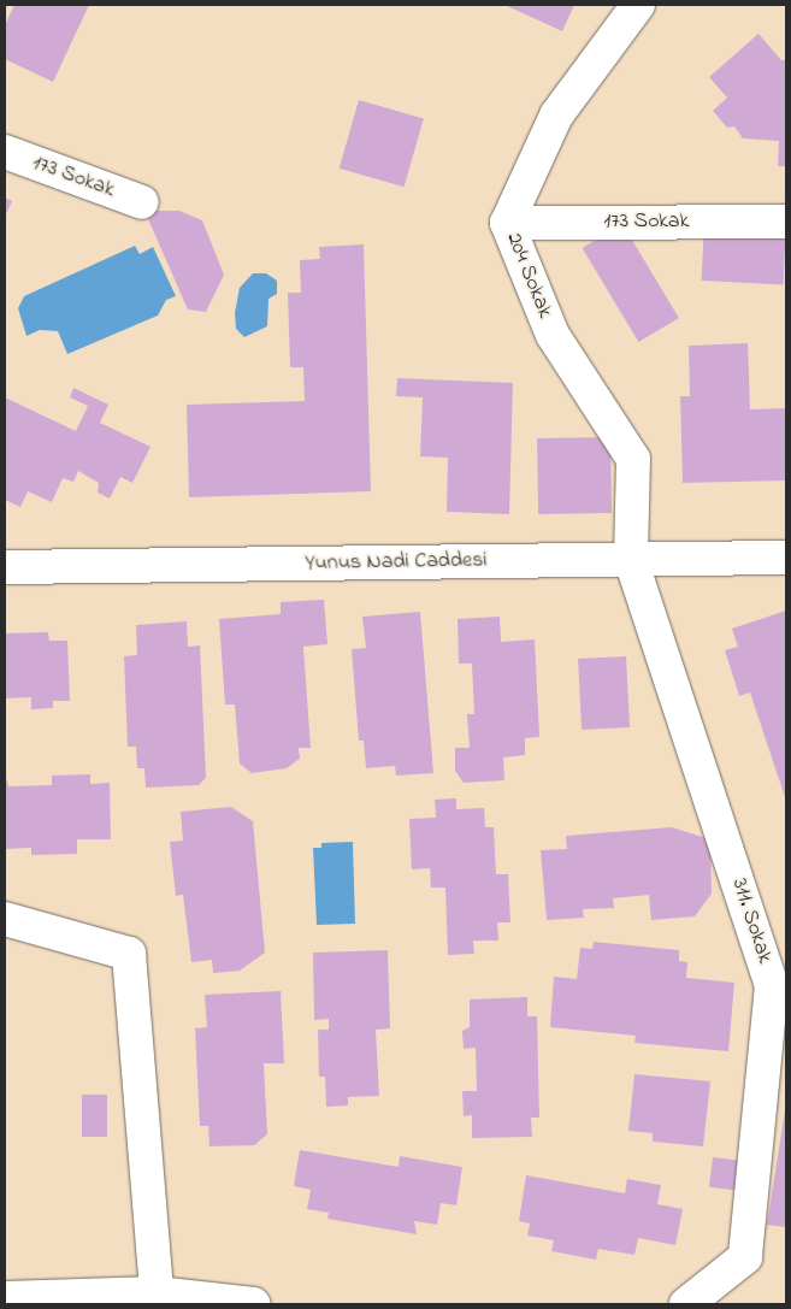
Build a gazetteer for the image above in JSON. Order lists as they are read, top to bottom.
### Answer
{
  "streets": {
    "street": [
      "173 Sokak",
      "204 Sokak",
      "Yunus Nadi Caddesi",
      "311. Sokak"
    ]
  },
  "crossings": [
    ["173 Sokak", "204 Sokak"],
    ["204 Sokak", "Yunus Nadi Caddesi"],
    ["204 Sokak", "311. Sokak"],
    ["Yunus Nadi Caddesi", "311. Sokak"]
  ]
}
